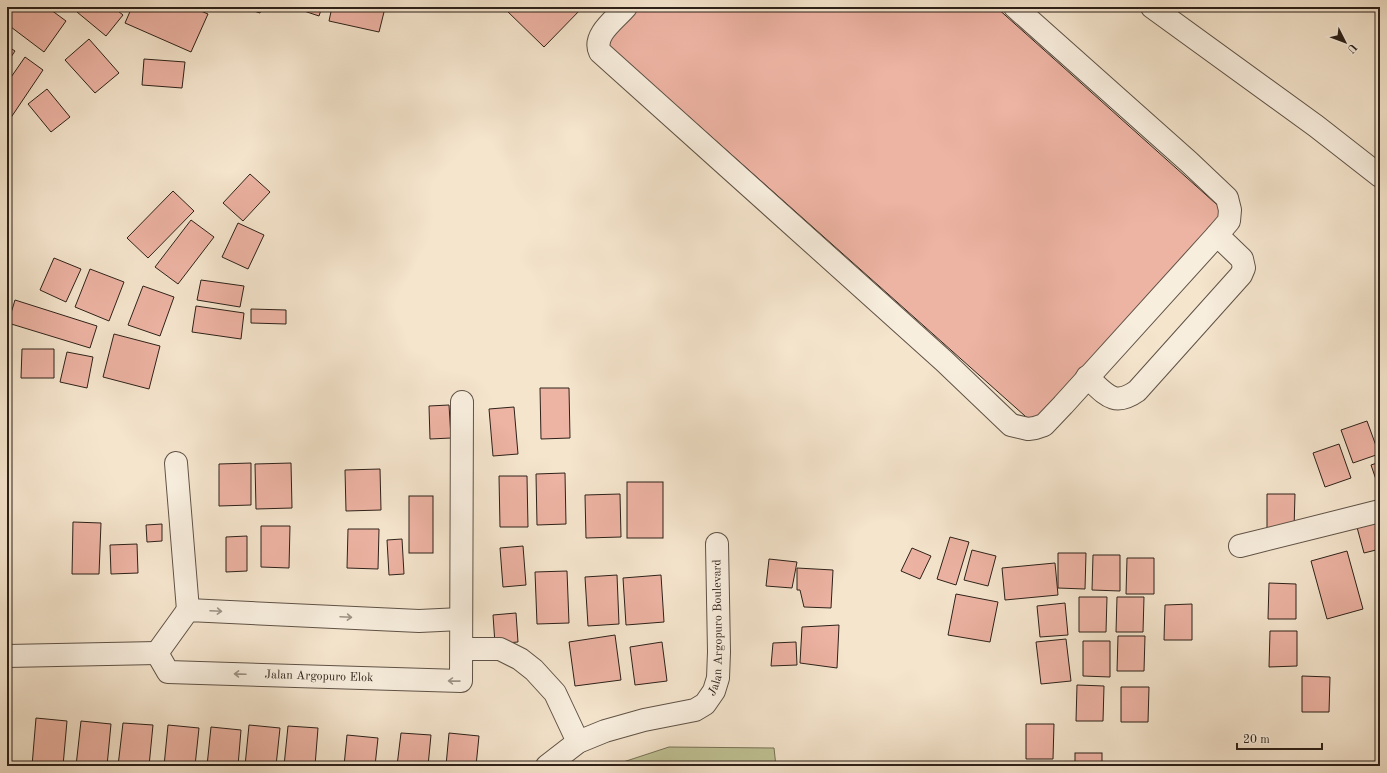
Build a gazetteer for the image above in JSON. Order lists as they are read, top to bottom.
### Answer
{
  "streets": {
    "street": ["Jalan Argopuro Boulevard", "Jalan Argopuro Elok"]
  },
  "scale_bar": "20 m",
  "north": "bottom right"
}
